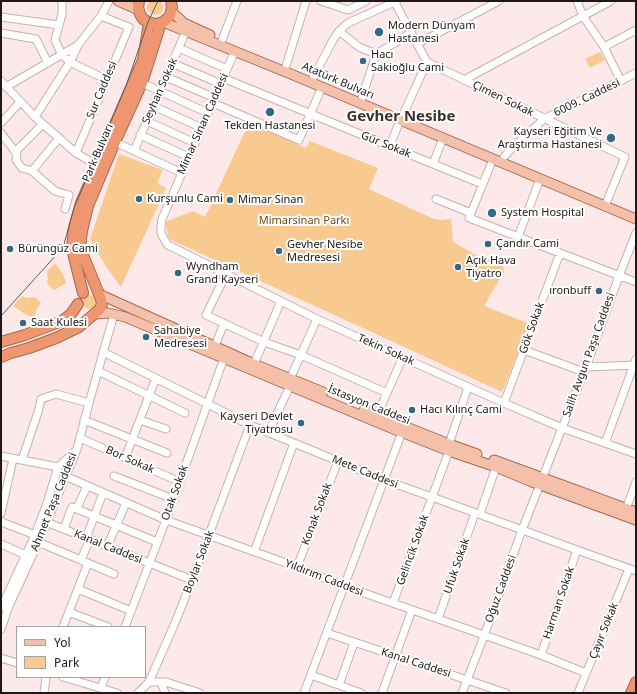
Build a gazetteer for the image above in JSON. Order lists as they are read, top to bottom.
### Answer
{
  "streets": {
    "highway": ["Park Bulvarı"],
    "main road": ["Atatürk Bulvarı", "İstasyon Caddesi"],
    "street": [
      "Sur Caddesi",
      "Seyhan Sokak",
      "6009. Caddesi",
      "Çimen Sokak",
      "Mimar Sinan Caddesi",
      "Gür Sokak",
      "Gök Sokak",
      "Tekin Sokak",
      "Salih Avgun Paşa Caddesi",
      "Bor Sokak",
      "Mete Caddesi",
      "Otak Sokak",
      "Ahmet Paşa Caddesi",
      "Konak Sokak",
      "Kanal Caddesi",
      "Gelincik Sokak",
      "Boylar Sokak",
      "Ufuk Sokak",
      "Yıldırım Caddesi",
      "Oğuz Caddesi",
      "Harman Sokak",
      "Çayır Sokak"
    ]
  },
  "crossings": [
    ["Atatürk Bulvarı", "Seyhan Sokak"],
    ["Atatürk Bulvarı", "6009. Caddesi"],
    ["Atatürk Bulvarı", "Çimen Sokak"],
    ["Atatürk Bulvarı", "Mimar Sinan Caddesi"],
    ["Atatürk Bulvarı", "Park Bulvarı"],
    ["Seyhan Sokak", "Gür Sokak"],
    ["6009. Caddesi", "Çimen Sokak"],
    ["Mimar Sinan Caddesi", "Gür Sokak"],
    ["Mimar Sinan Caddesi", "Tekin Sokak"],
    ["Park Bulvarı", "İstasyon Caddesi"],
    ["Gök Sokak", "Tekin Sokak"],
    ["Tekin Sokak", "Salih Avgun Paşa Caddesi"],
    ["Tekin Sokak", "Gelincik Sokak"],
    ["Salih Avgun Paşa Caddesi", "İstasyon Caddesi"],
    ["Salih Avgun Paşa Caddesi", "Oğuz Caddesi"],
    ["İstasyon Caddesi", "Otak Sokak"],
    ["İstasyon Caddesi", "Gelincik Sokak"],
    ["İstasyon Caddesi", "Ufuk Sokak"],
    ["İstasyon Caddesi", "Oğuz Caddesi"],
    ["Bor Sokak", "Otak Sokak"],
    ["Mete Caddesi", "Otak Sokak"],
    ["Mete Caddesi", "Konak Sokak"],
    ["Mete Caddesi", "Gelincik Sokak"],
    ["Mete Caddesi", "Boylar Sokak"],
    ["Mete Caddesi", "Ufuk Sokak"],
    ["Mete Caddesi", "Oğuz Caddesi"],
    ["Mete Caddesi", "Harman Sokak"],
    ["Mete Caddesi", "Çayır Sokak"],
    ["Otak Sokak", "Kanal Caddesi"],
    ["Otak Sokak", "Yıldırım Caddesi"],
    ["Ahmet Paşa Caddesi", "Kanal Caddesi"],
    ["Ahmet Paşa Caddesi", "Yıldırım Caddesi"],
    ["Konak Sokak", "Yıldırım Caddesi"],
    ["Kanal Caddesi", "Boylar Sokak"],
    ["Kanal Caddesi", "Oğuz Caddesi"],
    ["Gelincik Sokak", "Yıldırım Caddesi"],
    ["Boylar Sokak", "Yıldırım Caddesi"],
    ["Ufuk Sokak", "Yıldırım Caddesi"],
    ["Yıldırım Caddesi", "Oğuz Caddesi"],
    ["Yıldırım Caddesi", "Harman Sokak"],
    ["Yıldırım Caddesi", "Çayır Sokak"]
  ],
  "districts": ["Gevher Nesibe"],
  "parks": ["Mimarsinan Parkı"],
  "places": [
    "Modern Dünyam Hastanesi",
    "Hacı Sakioğlu Cami",
    "Tekden Hastanesi",
    "Kayseri Eğitim Ve Araştırma Hastanesi",
    "Kurşunlu Cami",
    "Mimar Sinan",
    "System Hospital",
    "Çandır Cami",
    "Bürüngüz Cami",
    "Gevher Nesibe Medresesi",
    "Açık Hava Tiyatro",
    "Wyndham Grand Kayseri",
    "ıronbuff",
    "Saat Kulesi",
    "Sahabiye Medresesi",
    "Hacı Kılınç Cami",
    "Kayseri Devlet Tiyatrosu"
  ],
  "legend": ["Yol", "Park"]
}
